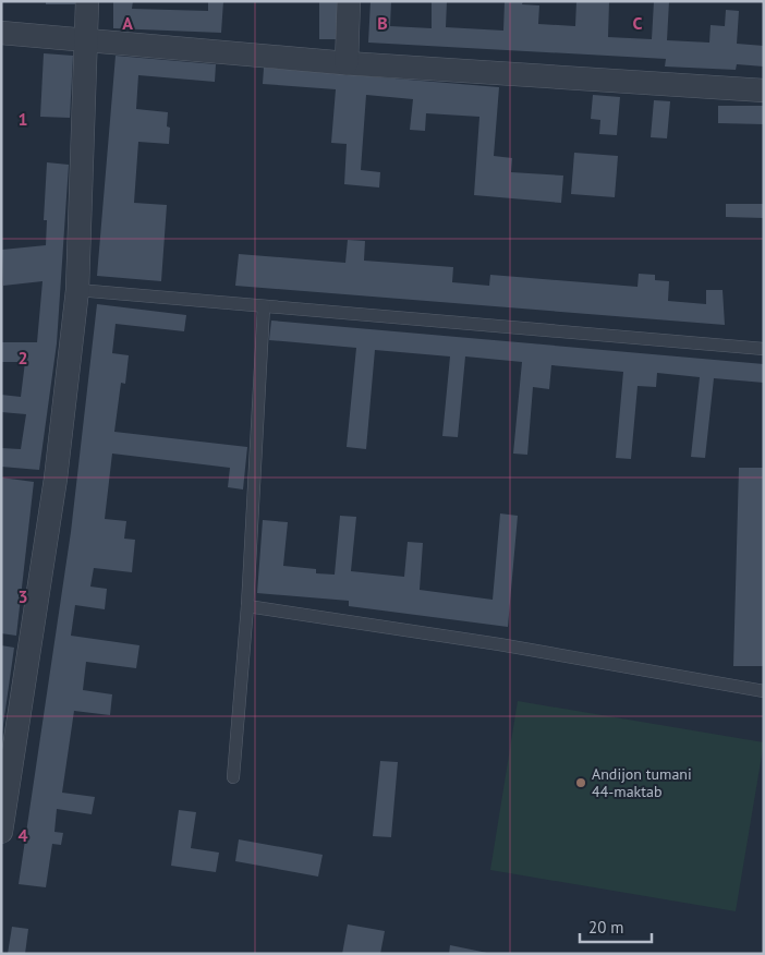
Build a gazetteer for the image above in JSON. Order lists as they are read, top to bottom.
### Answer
{
  "places": ["Andijon tumani 44-maktab"],
  "scale_bar": "20 m",
  "grid": {
    "columns": ["A", "B", "C"],
    "rows": [
      "1",
      "2",
      "3",
      "4"
    ]
  }
}
